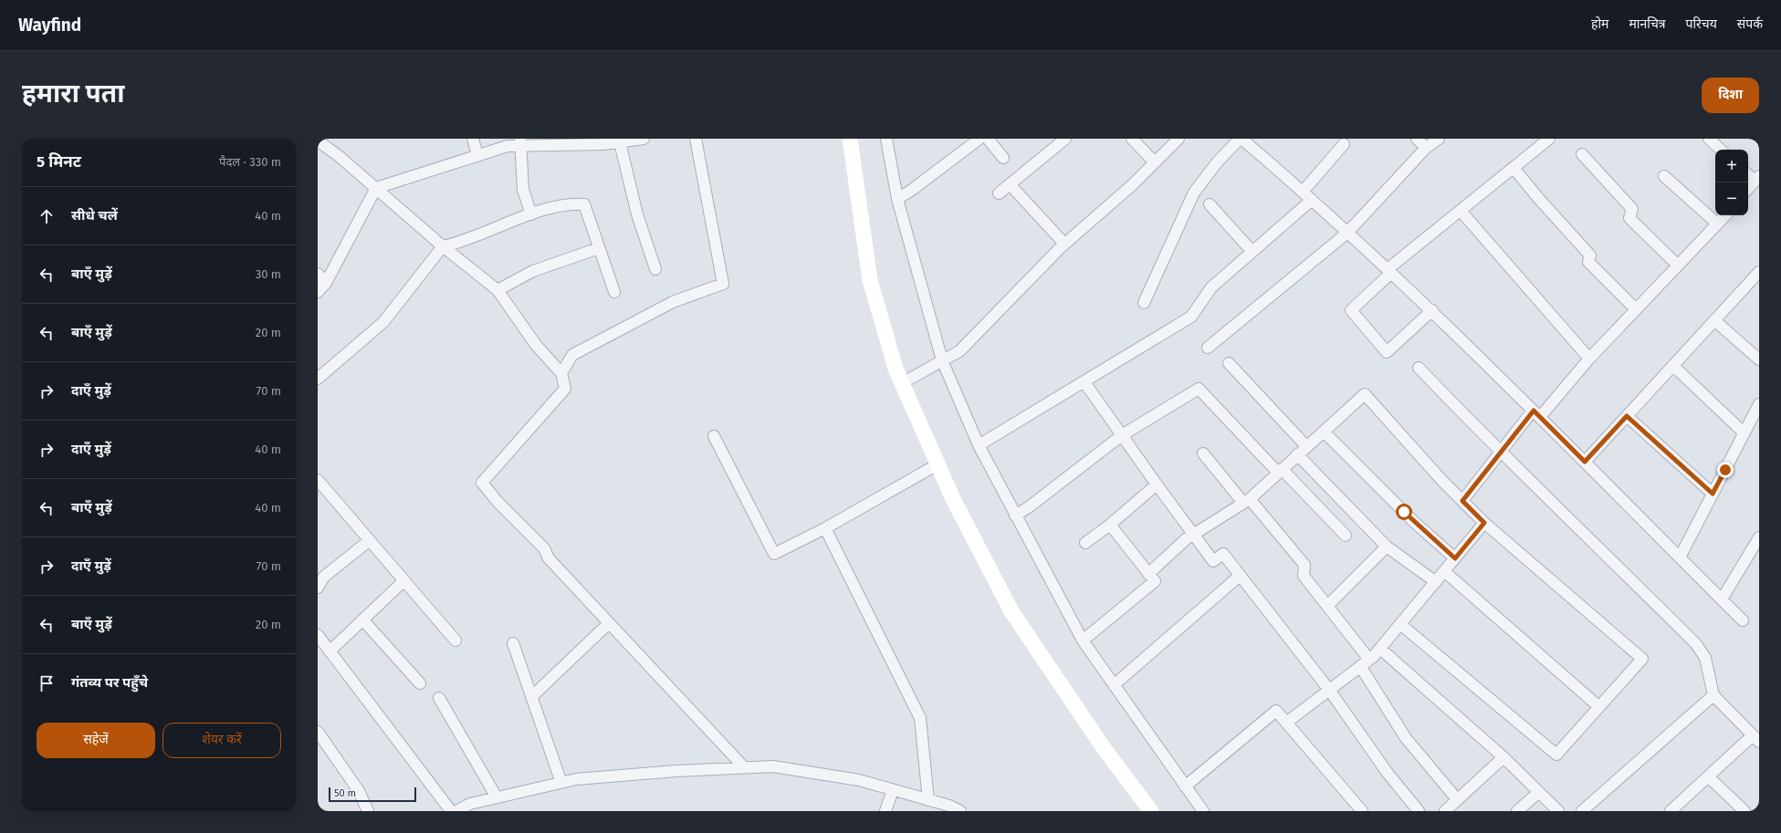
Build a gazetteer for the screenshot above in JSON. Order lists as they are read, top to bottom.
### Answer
{
  "scale_bar": "50 m",
  "page": {
    "header": "Wayfind",
    "nav": [
      "होम",
      "मानचित्र",
      "परिचय",
      "संपर्क"
    ],
    "buttons": [
      "दिशा",
      ["सहेजें", "शेयर करें"]
    ],
    "title": "हमारा पता",
    "heading": ["5 मिनट", "पैदल · 330 m"],
    "map_buttons": ["+", "−"],
    "list": [
      ["सीधे चलें", "40 m"],
      ["बाएँ मुड़ें", "30 m"],
      ["बाएँ मुड़ें", "20 m"],
      ["दाएँ मुड़ें", "70 m"],
      ["दाएँ मुड़ें", "40 m"],
      ["बाएँ मुड़ें", "40 m"],
      ["दाएँ मुड़ें", "70 m"],
      ["बाएँ मुड़ें", "20 m"],
      "गंतव्य पर पहुँचे"
    ],
    "scale": "50 m"
  }
}
